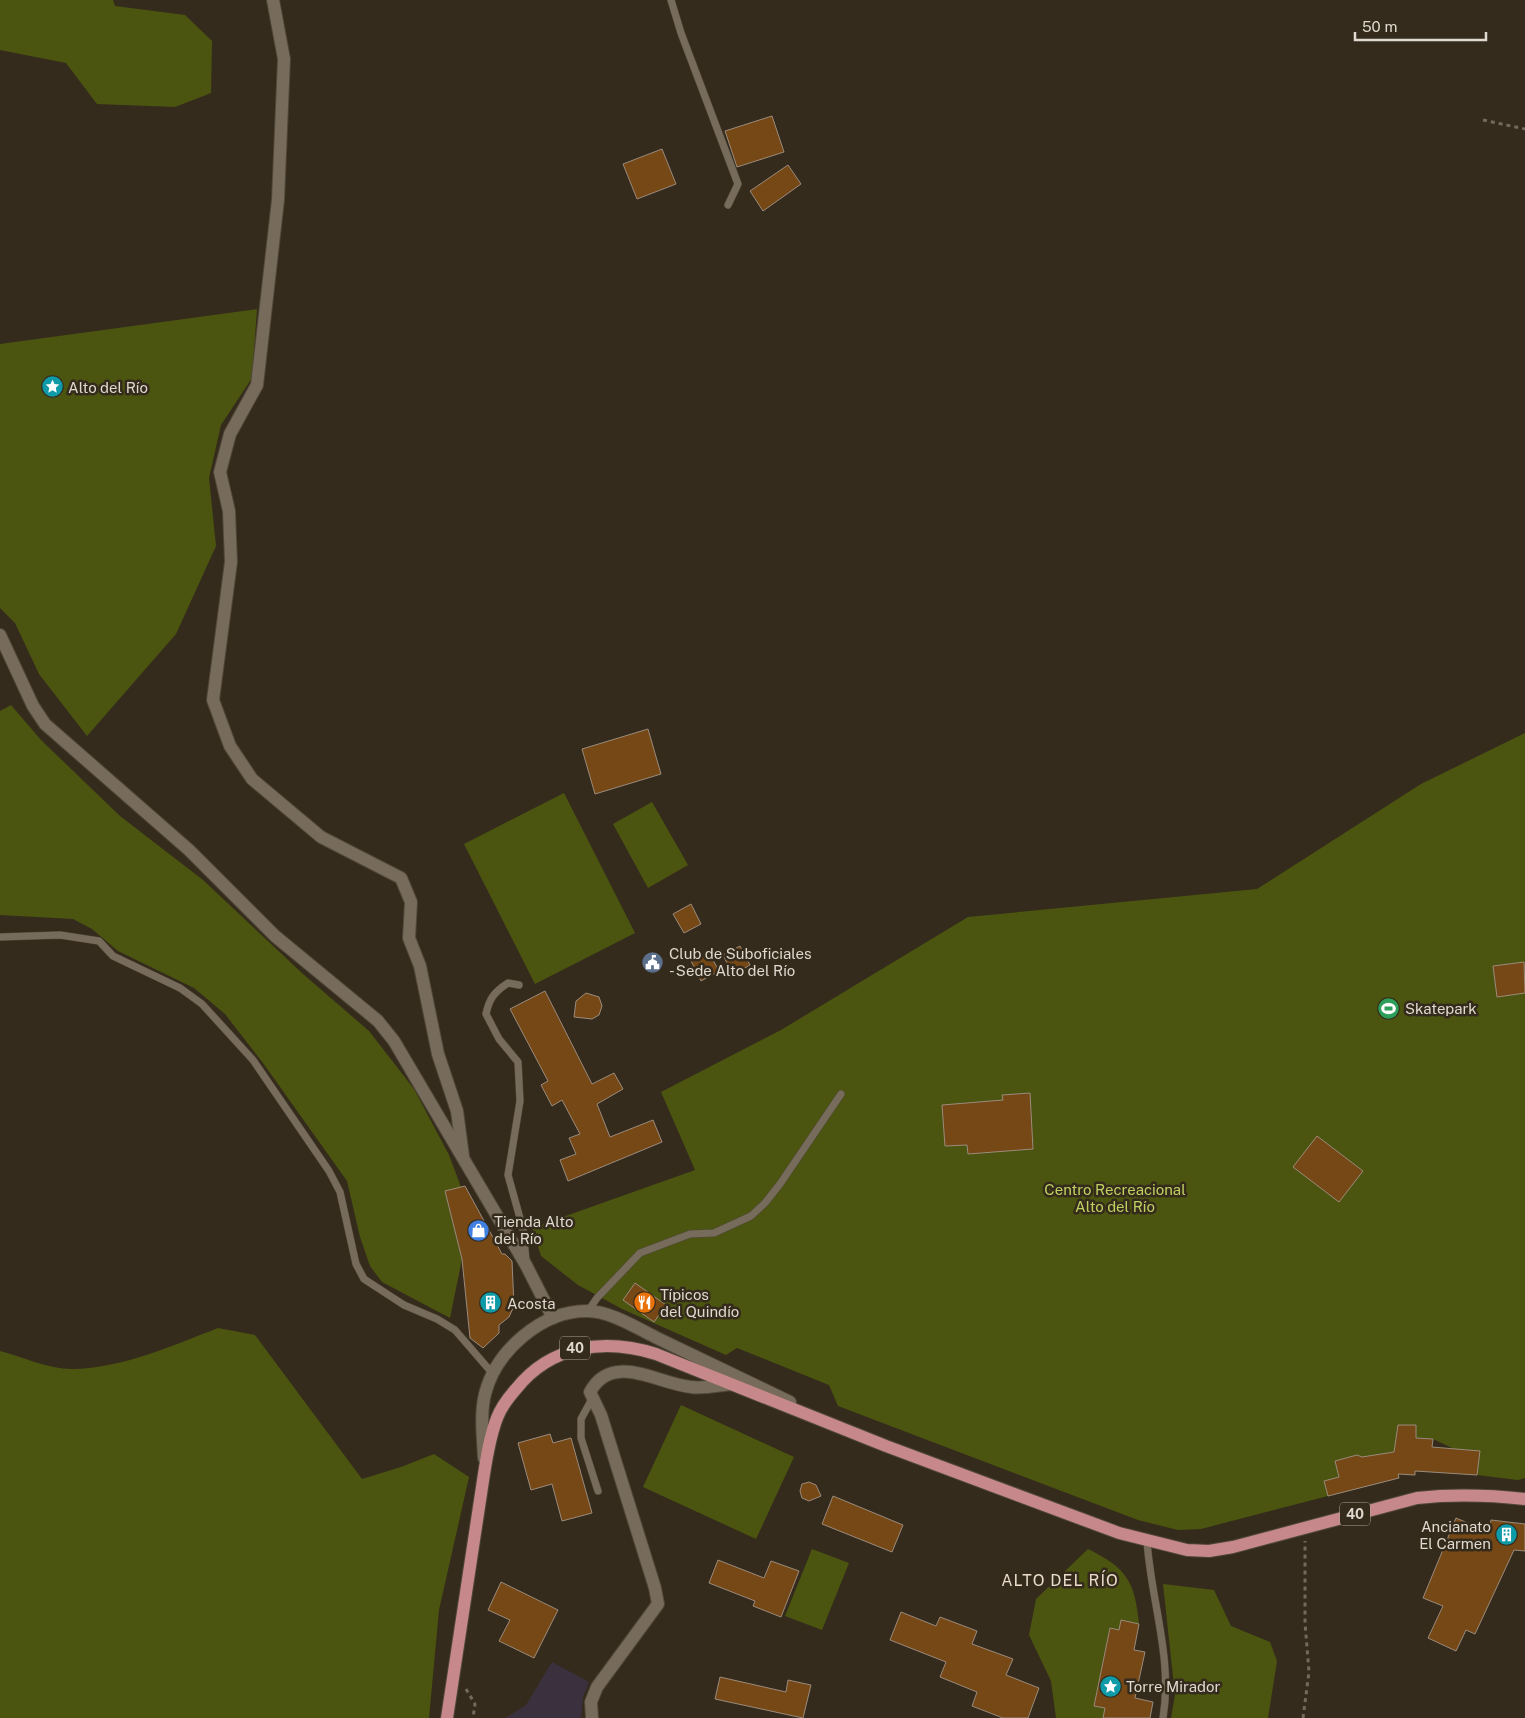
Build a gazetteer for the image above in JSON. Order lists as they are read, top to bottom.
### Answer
{
  "streets": {
    "main road": ["40"]
  },
  "districts": ["ALTO DEL RÍO"],
  "parks": ["Centro Recreacional Alto del Río"],
  "places": {
    "place": ["Alto del Río", "Torre Mirador"],
    "public building": ["Club de Suboficiales - Sede Alto del Río"],
    "sports": ["Skatepark"],
    "shop": ["Tienda Alto del Río"],
    "building": ["Acosta", "Ancianato El Carmen"],
    "restaurant": ["Típicos del Quindío"]
  },
  "scale_bar": "50 m"
}
